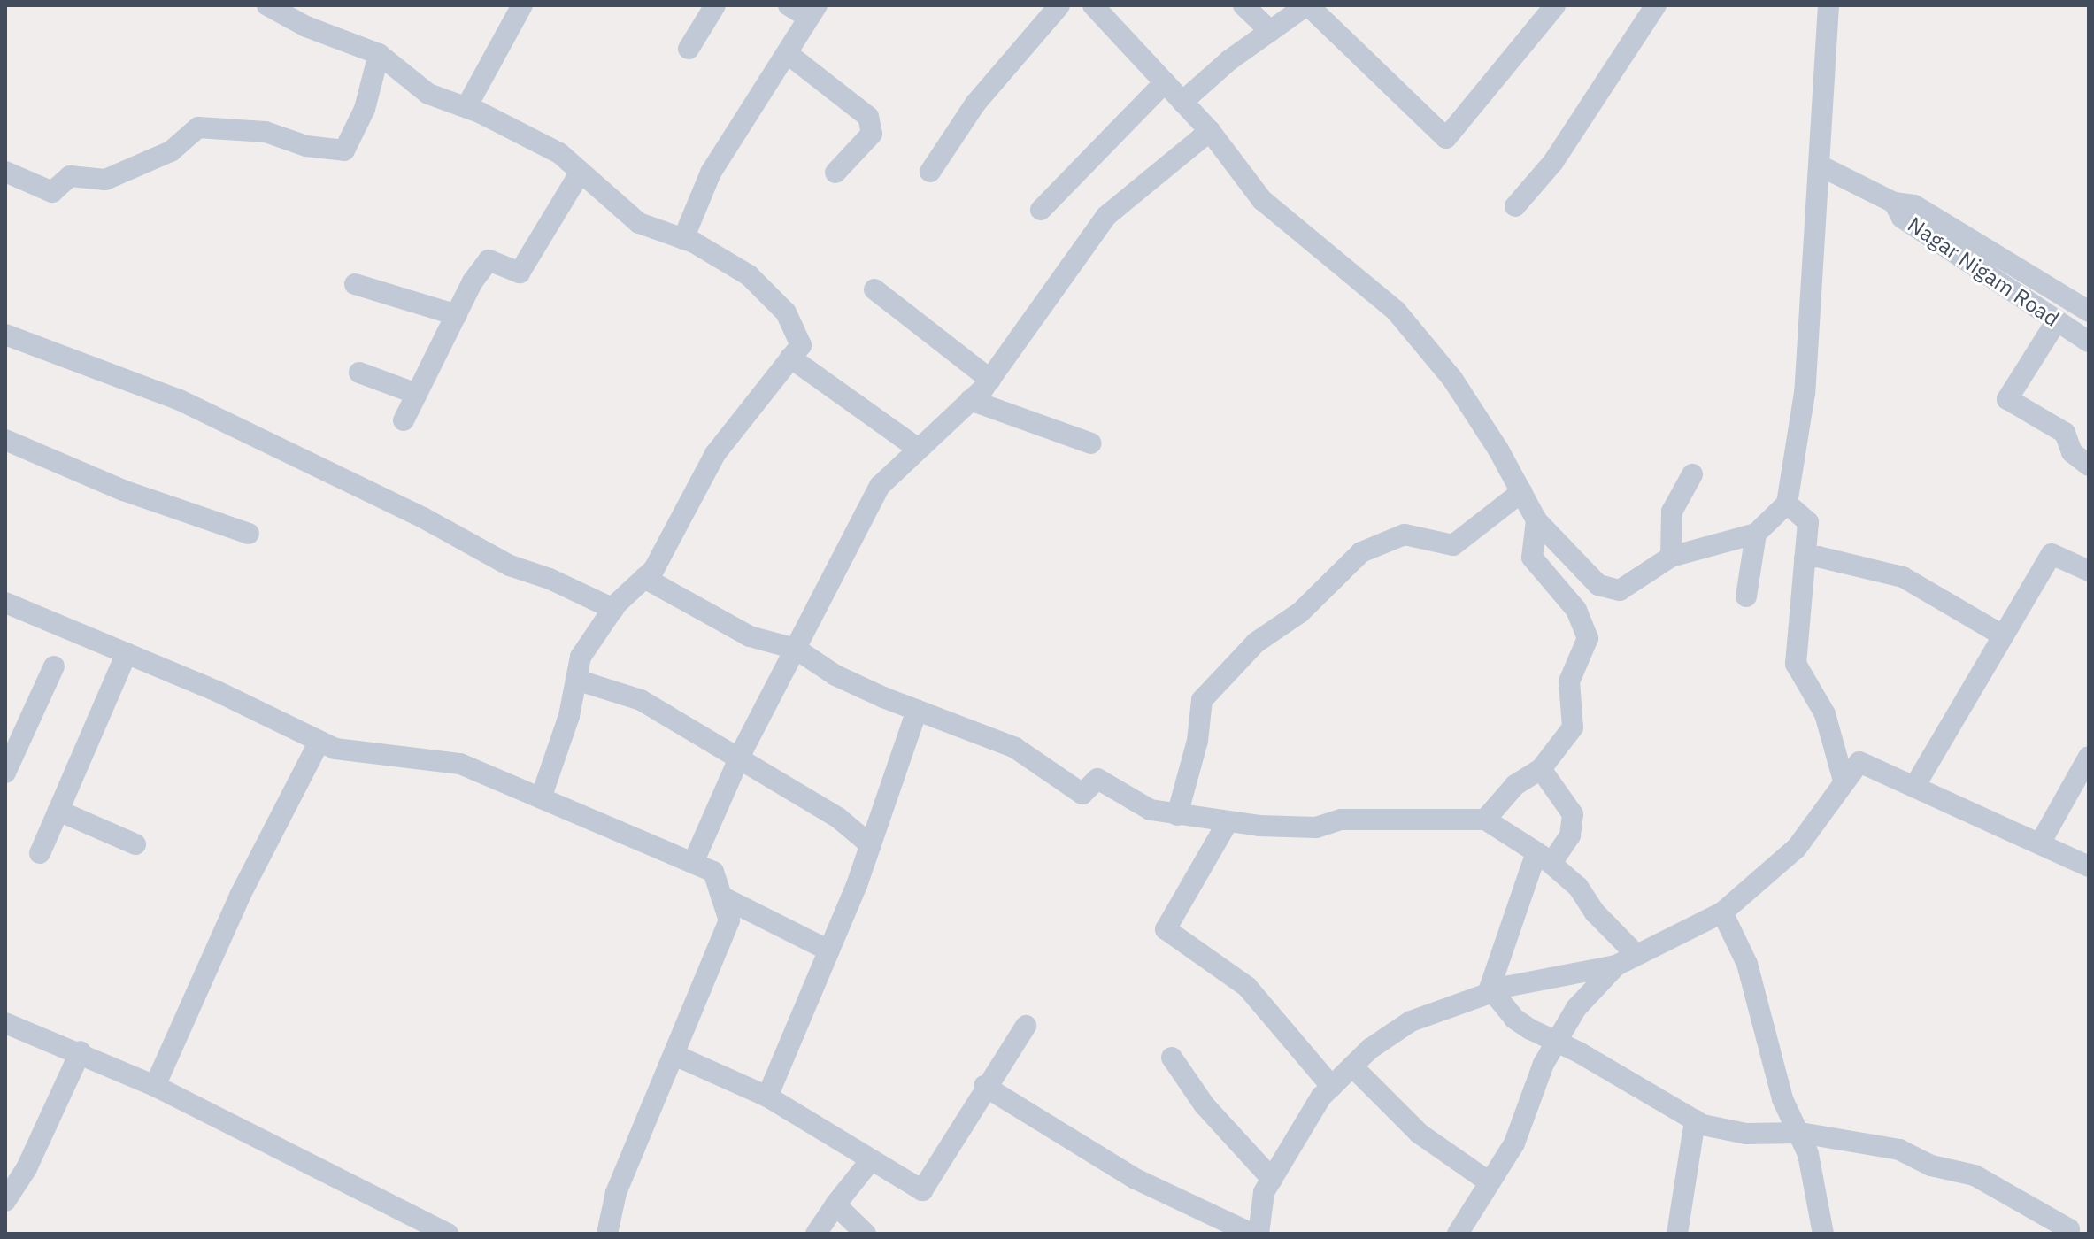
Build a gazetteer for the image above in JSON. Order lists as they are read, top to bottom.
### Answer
{
  "streets": {
    "street": ["Nagar Nigam Road"]
  }
}
